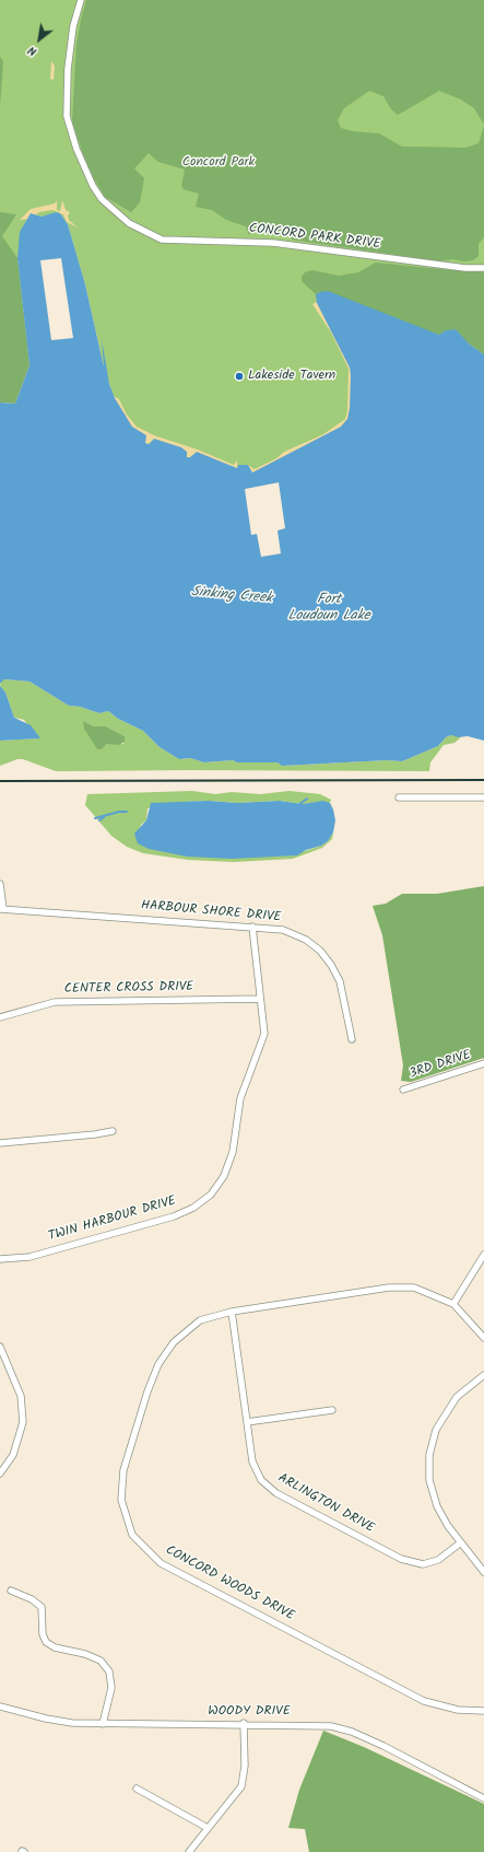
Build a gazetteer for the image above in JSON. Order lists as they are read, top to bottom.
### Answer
{
  "streets": {
    "street": [
      "CONCORD PARK DRIVE",
      "HARBOUR SHORE DRIVE",
      "CENTER CROSS DRIVE",
      "3RD DRIVE",
      "TWIN HARBOUR DRIVE",
      "ARLINGTON DRIVE",
      "CONCORD WOODS DRIVE",
      "WOODY DRIVE"
    ]
  },
  "crossings": [
    ["HARBOUR SHORE DRIVE", "TWIN HARBOUR DRIVE"],
    ["CENTER CROSS DRIVE", "TWIN HARBOUR DRIVE"],
    ["ARLINGTON DRIVE", "CONCORD WOODS DRIVE"]
  ],
  "water": ["Sinking Creek", "Fort Loudoun Lake"],
  "parks": ["Concord Park"],
  "places": ["Lakeside Tavern"],
  "north": "bottom left"
}
